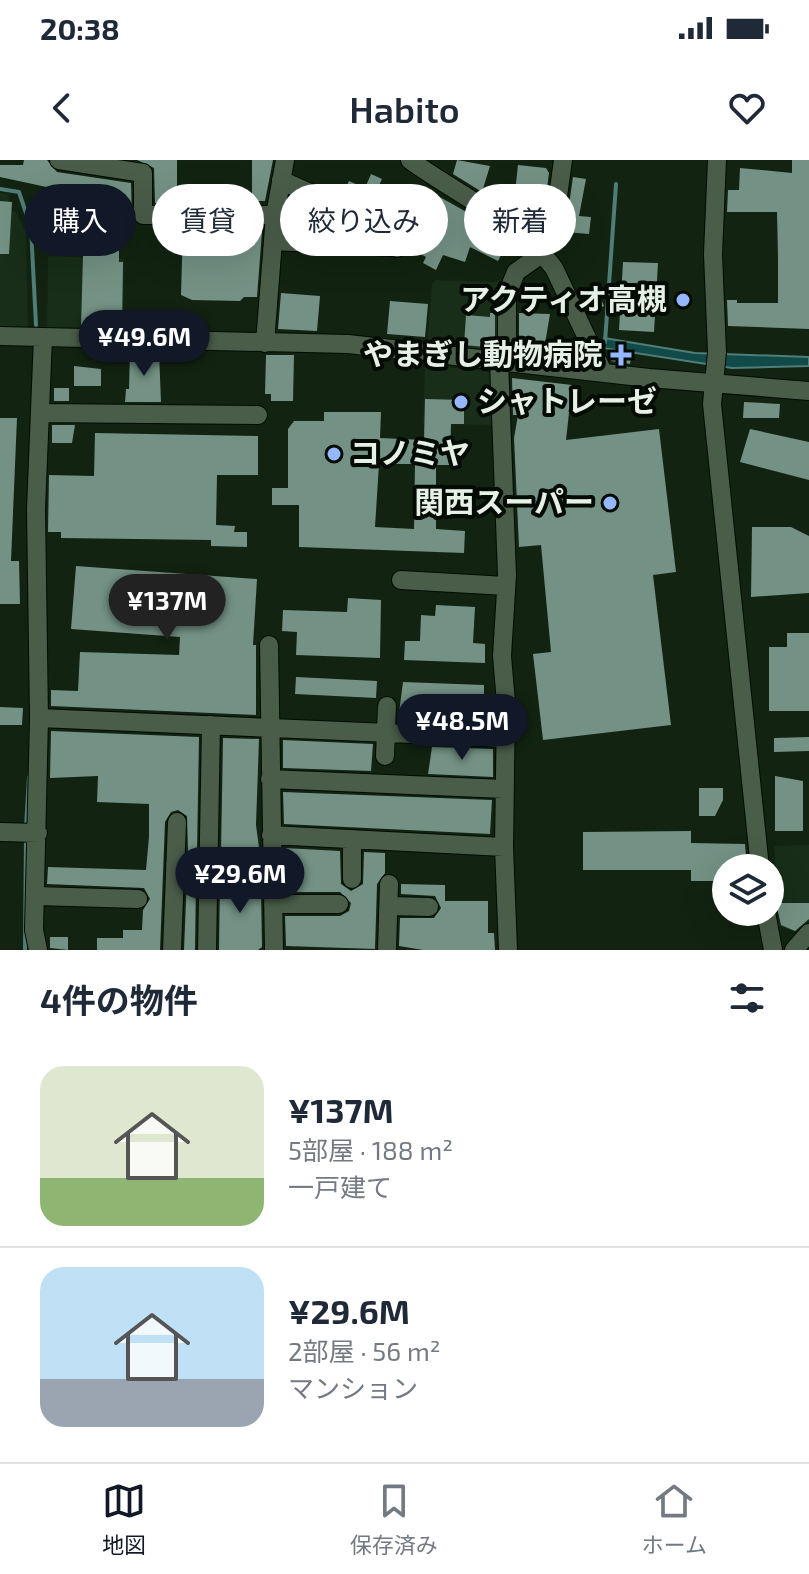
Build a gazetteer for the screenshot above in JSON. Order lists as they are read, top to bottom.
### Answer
{
  "places": {
    "other": [
      "アクティオ高槻",
      "シャトレーゼ",
      "コノミヤ",
      "関西スーパー"
    ],
    "health": ["やまぎし動物病院"]
  },
  "page": {
    "status": "20:38",
    "header": "Habito",
    "chip": [
      "購入",
      "賃貸",
      "絞り込み",
      "新着"
    ],
    "price": [
      "¥49.6M",
      "¥137M",
      "¥48.5M",
      "¥29.6M"
    ],
    "heading": "4件の物件",
    "list": [
      {
        "name": "¥137M",
        "note": "5部屋 · 188 m² · 一戸建て"
      },
      {
        "name": "¥29.6M",
        "note": "2部屋 · 56 m² · マンション"
      }
    ],
    "tabs": ["地図", "保存済み", "ホーム"]
  }
}
